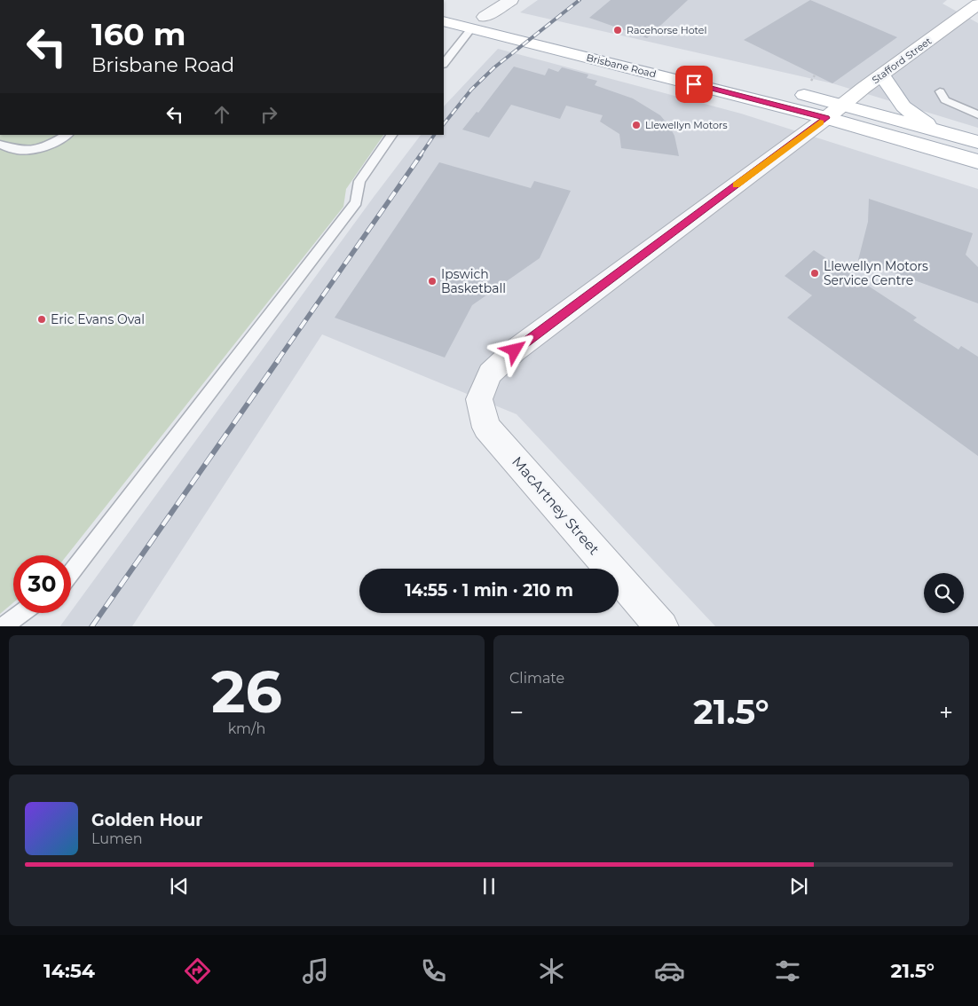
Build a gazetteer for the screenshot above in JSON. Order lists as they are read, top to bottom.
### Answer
{
  "streets": {
    "main road": ["Stafford Street", "Brisbane Road"],
    "street": ["MacArtney Street"]
  },
  "crossings": [
    ["Stafford Street", "Brisbane Road"],
    ["Stafford Street", "MacArtney Street"],
    ["Brisbane Road", "MacArtney Street"]
  ],
  "places": [
    "Racehorse Hotel",
    "Llewellyn Motors",
    "Llewellyn Motors Service Centre",
    "Ipswich Basketball",
    "Eric Evans Oval"
  ],
  "page": {
    "turn": ["160 m", "Brisbane Road"],
    "limit": "30",
    "trip": "14:55 · 1 min · 210 m",
    "tile": [
      ["26", "km/h"],
      "Climate"
    ],
    "heat": ["−", "21.5°", "+"],
    "song": ["Golden Hour", "Lumen"],
    "tabs": ["14:54", "21.5°"]
  }
}
